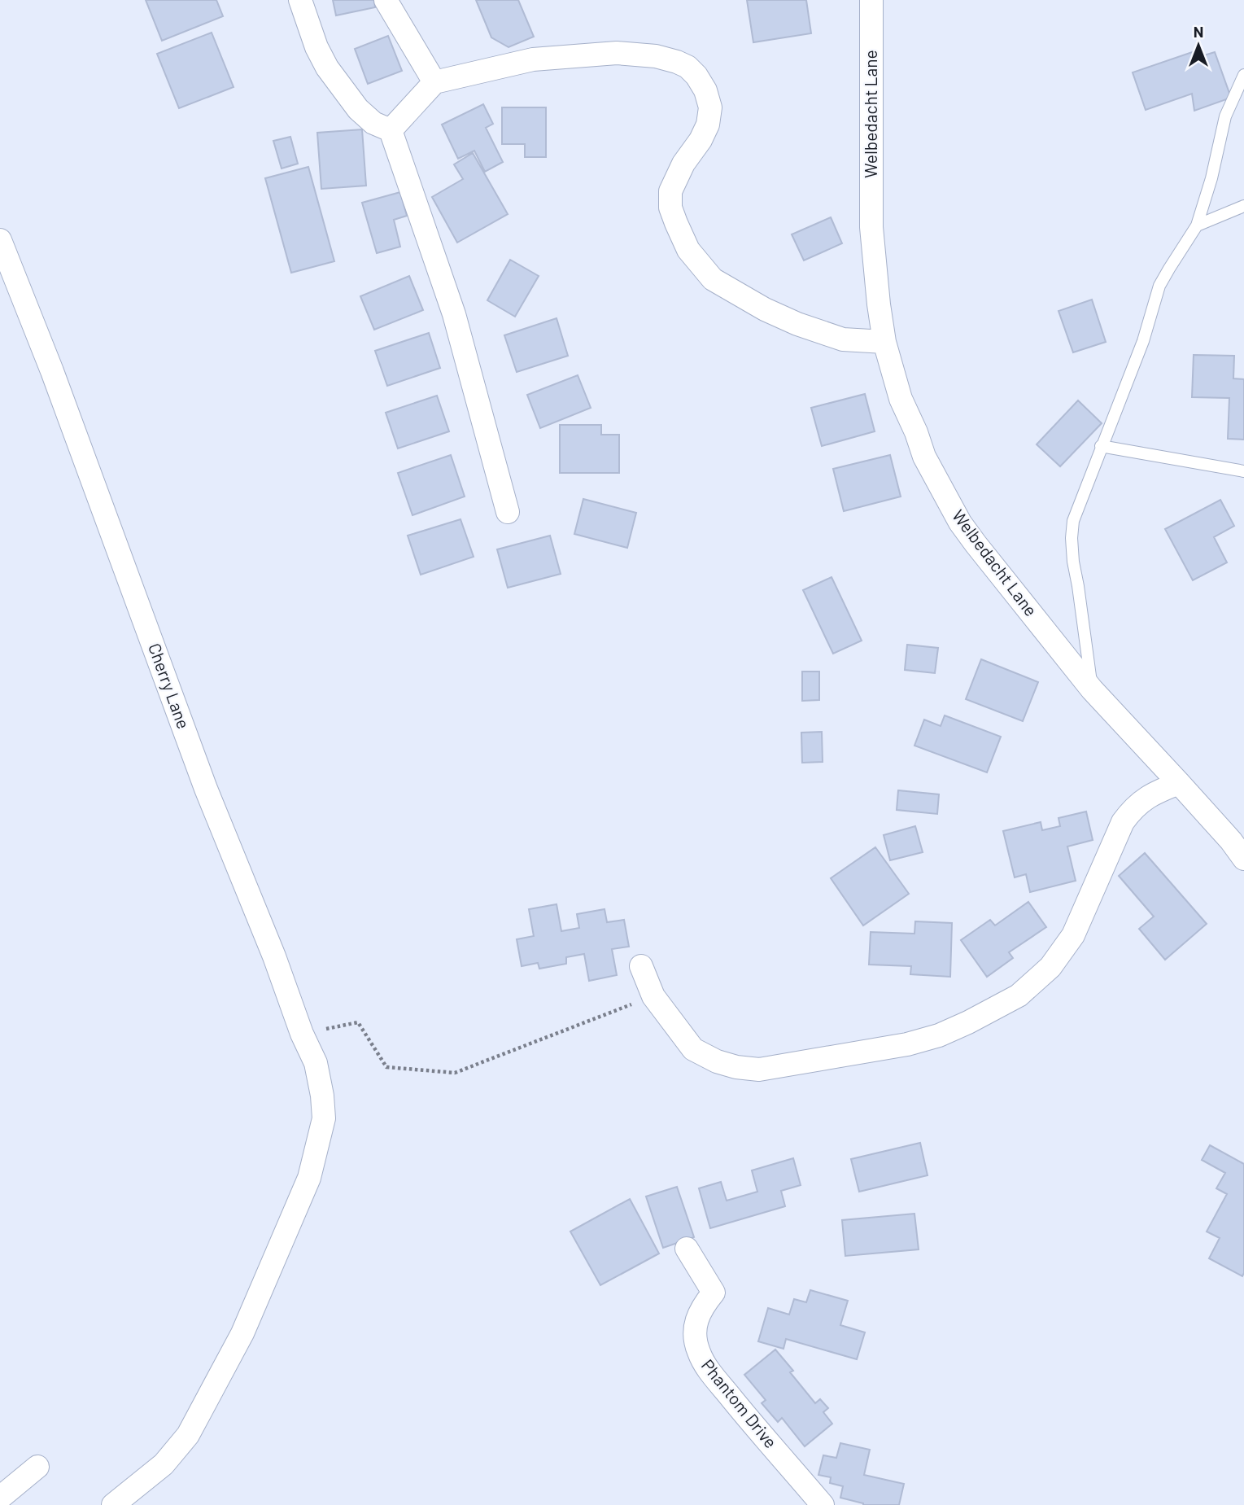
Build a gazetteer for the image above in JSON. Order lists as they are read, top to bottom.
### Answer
{
  "streets": {
    "street": ["Welbedacht Lane", "Cherry Lane", "Phantom Drive"]
  },
  "north": "top"
}
